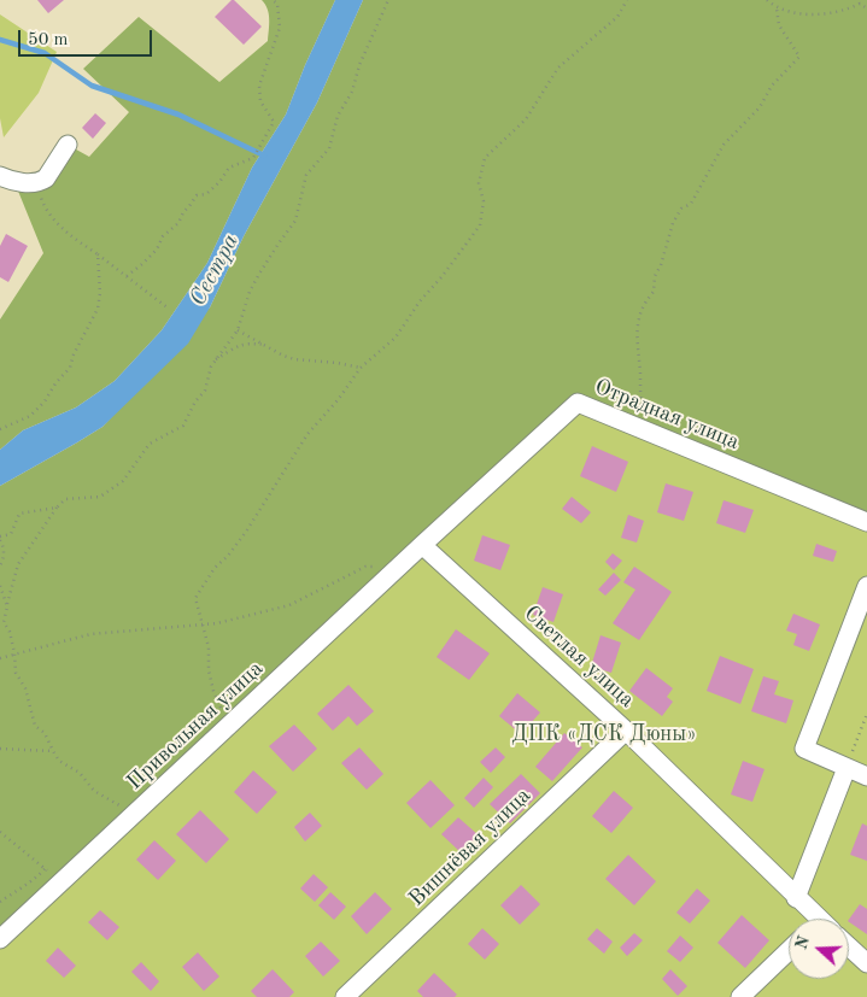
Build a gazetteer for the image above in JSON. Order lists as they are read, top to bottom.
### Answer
{
  "streets": {
    "street": [
      "Отрадная улица",
      "Светлая улица",
      "Привольная улица",
      "Вишнёвая улица"
    ]
  },
  "crossings": [
    ["Отрадная улица", "Светлая улица"],
    ["Отрадная улица", "Привольная улица"],
    ["Светлая улица", "Привольная улица"],
    ["Светлая улица", "Вишнёвая улица"]
  ],
  "water": ["Сестра"],
  "parks": ["ДПК «ДСК Дюны»"],
  "scale_bar": "50 m",
  "north": "left"
}
